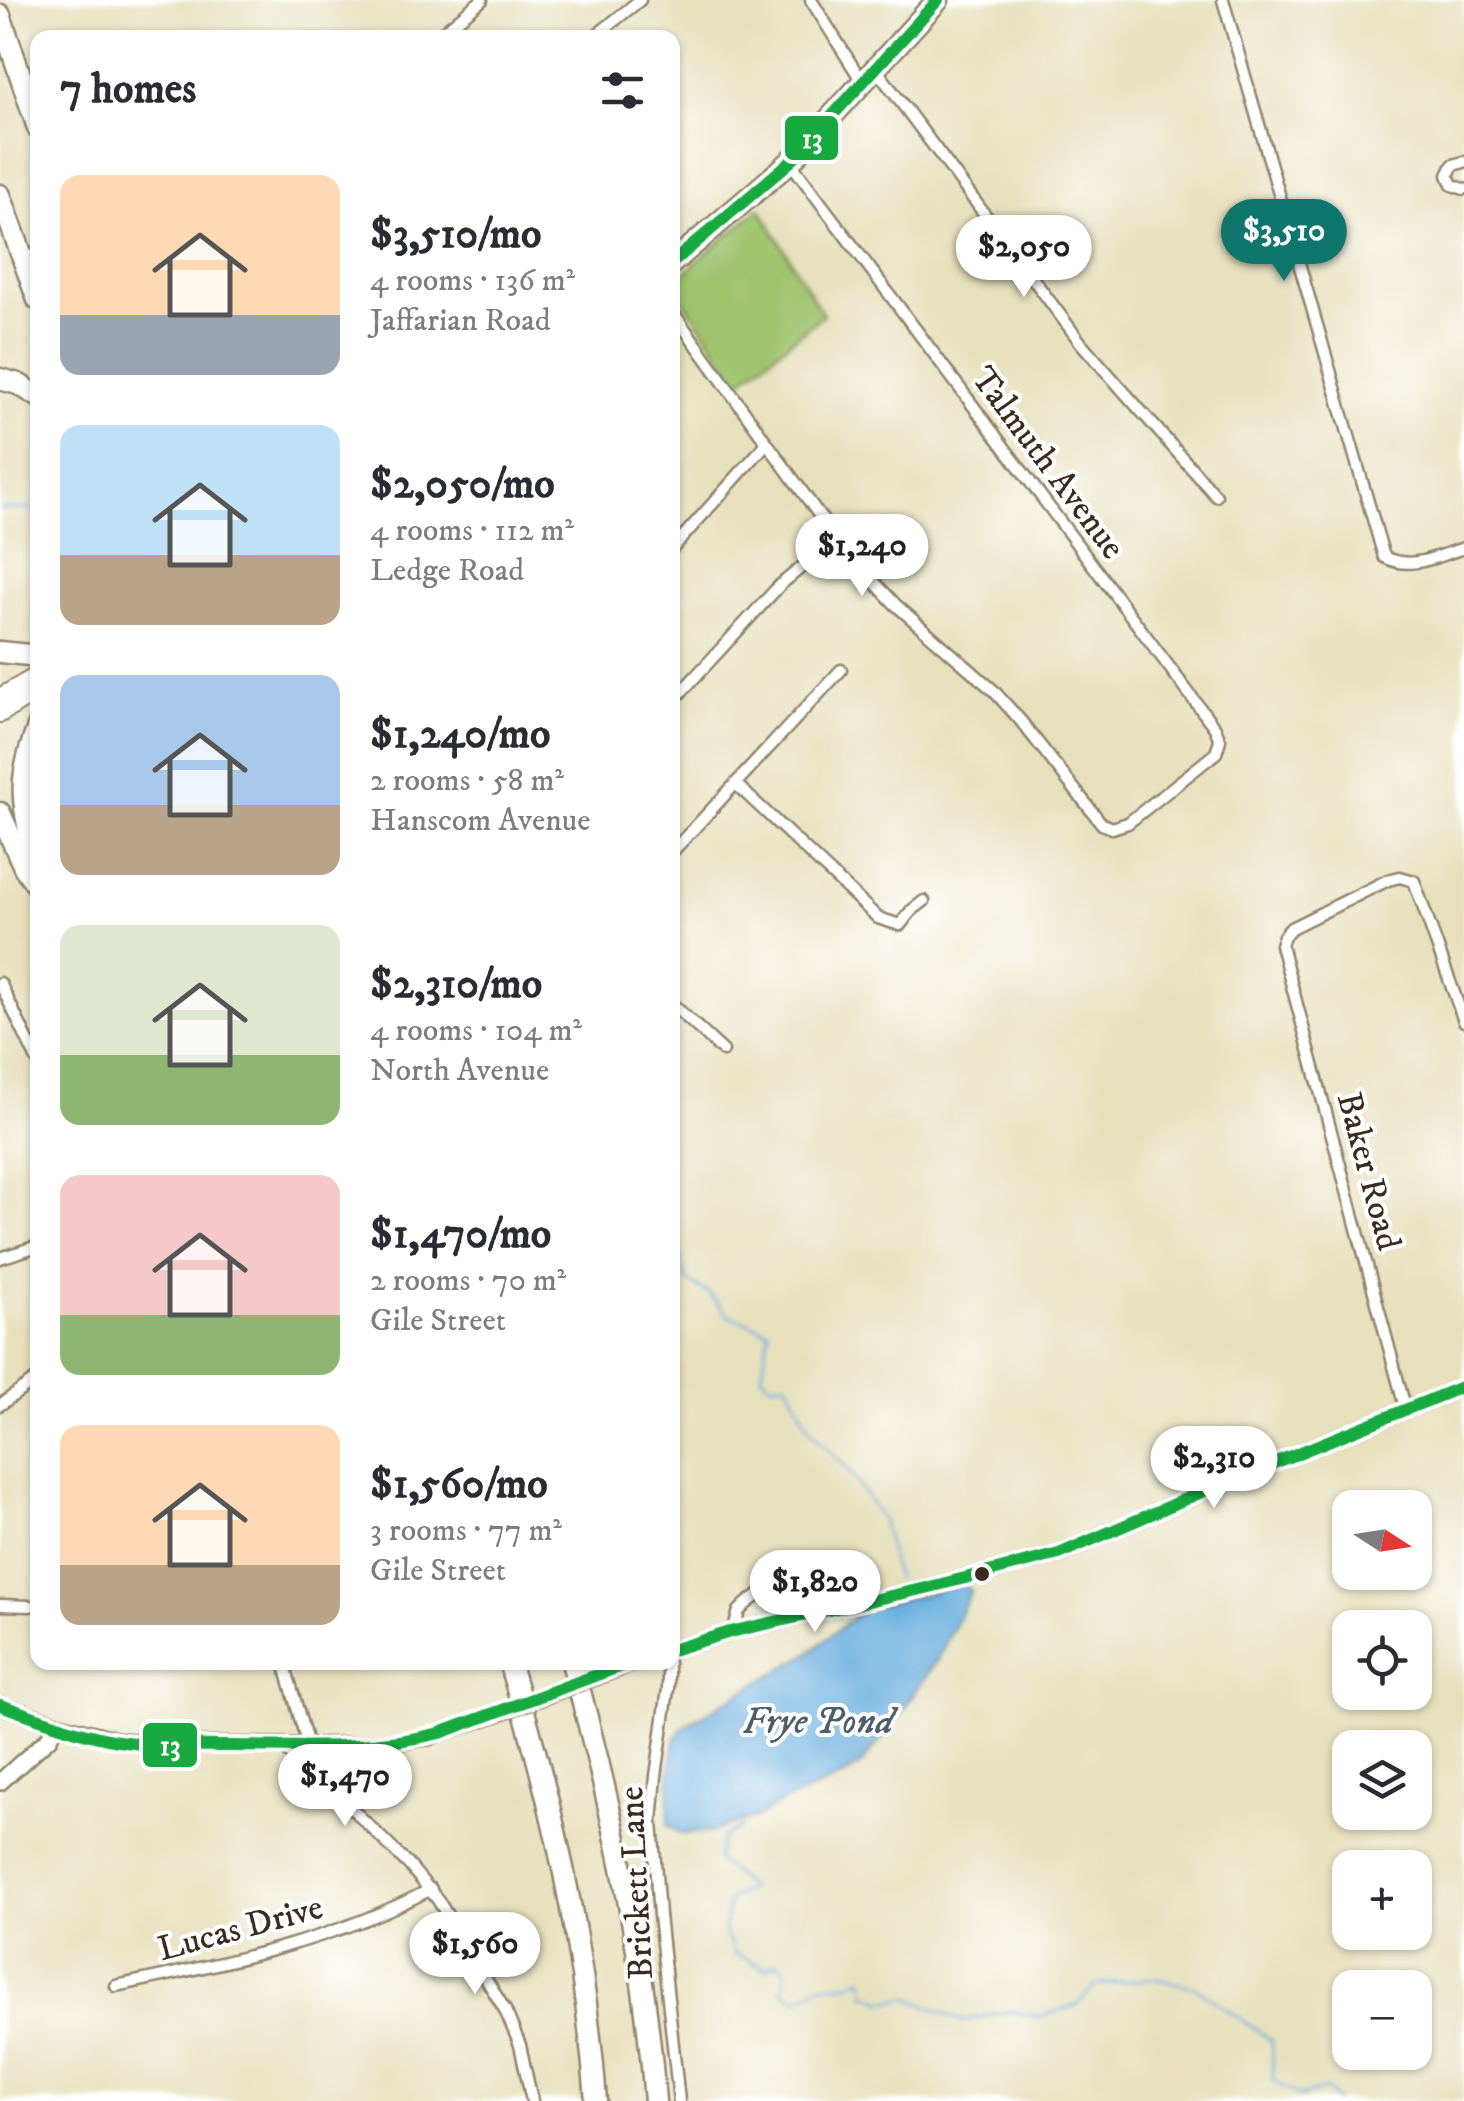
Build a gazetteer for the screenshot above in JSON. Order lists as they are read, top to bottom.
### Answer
{
  "streets": {
    "street": [
      "Talmuth Avenue",
      "Baker Road",
      "Brickett Lane",
      "Lucas Drive"
    ]
  },
  "water": ["Frye Pond"],
  "lines": ["transit line 13"],
  "north": "right",
  "page": {
    "heading": "7 homes",
    "list": [
      {
        "name": "$3,510/mo",
        "note": "4 rooms · 136 m² · Jaffarian Road"
      },
      {
        "name": "$2,050/mo",
        "note": "4 rooms · 112 m² · Ledge Road"
      },
      {
        "name": "$1,240/mo",
        "note": "2 rooms · 58 m² · Hanscom Avenue"
      },
      {
        "name": "$2,310/mo",
        "note": "4 rooms · 104 m² · North Avenue"
      },
      {
        "name": "$1,470/mo",
        "note": "2 rooms · 70 m² · Gile Street"
      },
      {
        "name": "$1,560/mo",
        "note": "3 rooms · 77 m² · Gile Street"
      }
    ],
    "price": [
      "$3,510",
      "$2,050",
      "$1,240",
      "$2,310",
      "$1,820",
      "$1,470",
      "$1,560"
    ],
    "map_buttons": ["+", "−"]
  }
}
